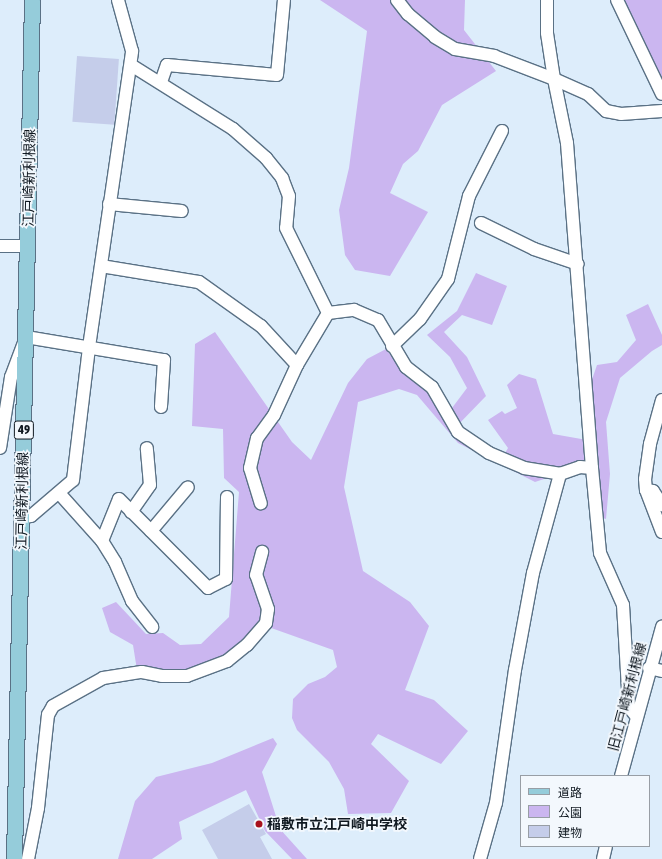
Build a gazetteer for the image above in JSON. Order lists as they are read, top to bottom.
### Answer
{
  "streets": {
    "main road": ["江戸崎新利根線", "49"],
    "street": ["旧江戸崎新利根線"]
  },
  "places": ["稲敷市立江戸崎中学校"],
  "legend": ["道路", "公園", "建物"]
}
